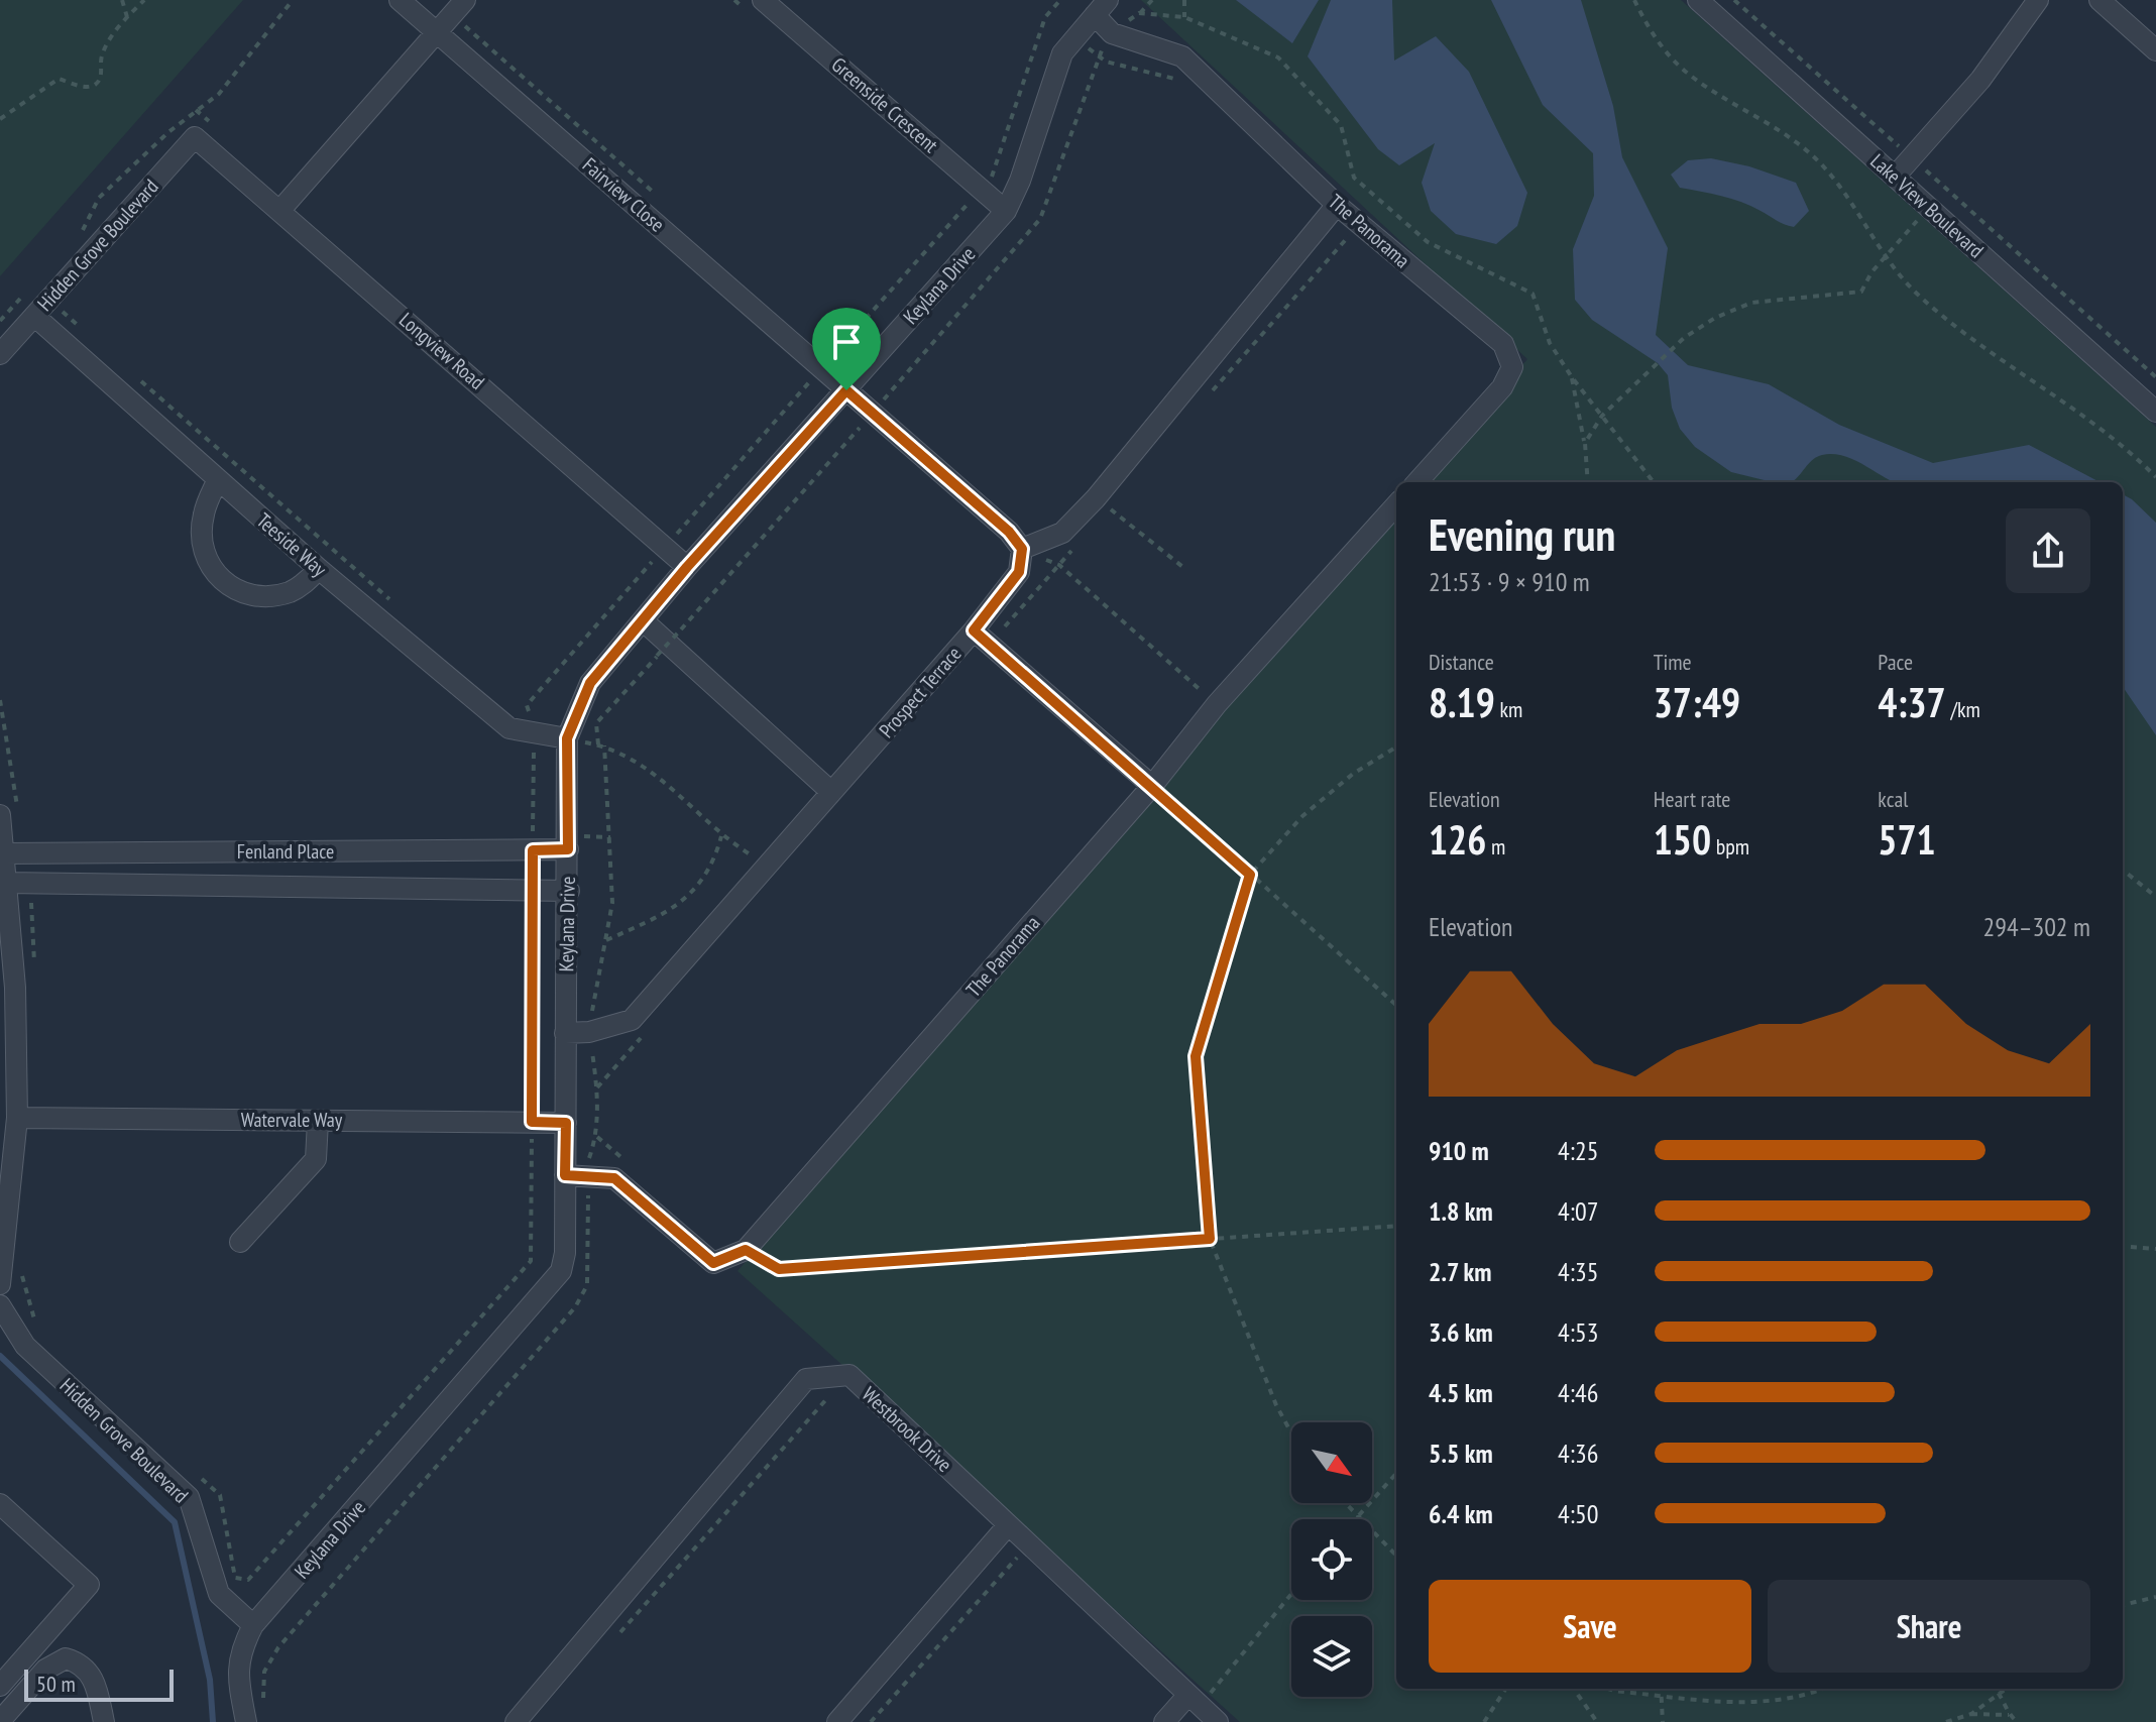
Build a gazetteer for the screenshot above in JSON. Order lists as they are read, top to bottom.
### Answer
{
  "streets": {
    "street": [
      "Greenside Crescent",
      "Fairview Close",
      "Lake View Boulevard",
      "The Panorama",
      "Hidden Grove Boulevard",
      "Keylana Drive",
      "Longview Road",
      "Teeside Way",
      "Prospect Terrace",
      "Fenland Place",
      "Watervale Way",
      "Westbrook Drive"
    ]
  },
  "crossings": [
    ["Greenside Crescent", "Keylana Drive"],
    ["Fairview Close", "Keylana Drive"],
    ["Fairview Close", "Prospect Terrace"],
    ["The Panorama", "Keylana Drive"],
    ["Hidden Grove Boulevard", "Keylana Drive"],
    ["Hidden Grove Boulevard", "Longview Road"],
    ["Hidden Grove Boulevard", "Teeside Way"],
    ["Keylana Drive", "Longview Road"],
    ["Keylana Drive", "Teeside Way"],
    ["Keylana Drive", "Prospect Terrace"],
    ["Keylana Drive", "Fenland Place"],
    ["Keylana Drive", "Watervale Way"]
  ],
  "scale_bar": "50 m",
  "north": "bottom right",
  "page": {
    "heading": ["Evening run", "21:53 · 9 × 910 m"],
    "stats": [
      ["Distance", "8.19 km"],
      ["Time", "37:49"],
      ["Pace", "4:37 /km"],
      ["Elevation", "126 m"],
      ["Heart rate", "150 bpm"],
      ["kcal", "571"]
    ],
    "chart": ["Elevation", "294–302 m"],
    "list": [
      {
        "name": "910 m",
        "note": "4:25"
      },
      {
        "name": "1.8 km",
        "note": "4:07"
      },
      {
        "name": "2.7 km",
        "note": "4:35"
      },
      {
        "name": "3.6 km",
        "note": "4:53"
      },
      {
        "name": "4.5 km",
        "note": "4:46"
      },
      {
        "name": "5.5 km",
        "note": "4:36"
      },
      {
        "name": "6.4 km",
        "note": "4:50"
      }
    ],
    "buttons": ["Save", "Share"],
    "scale": "50 m"
  }
}
